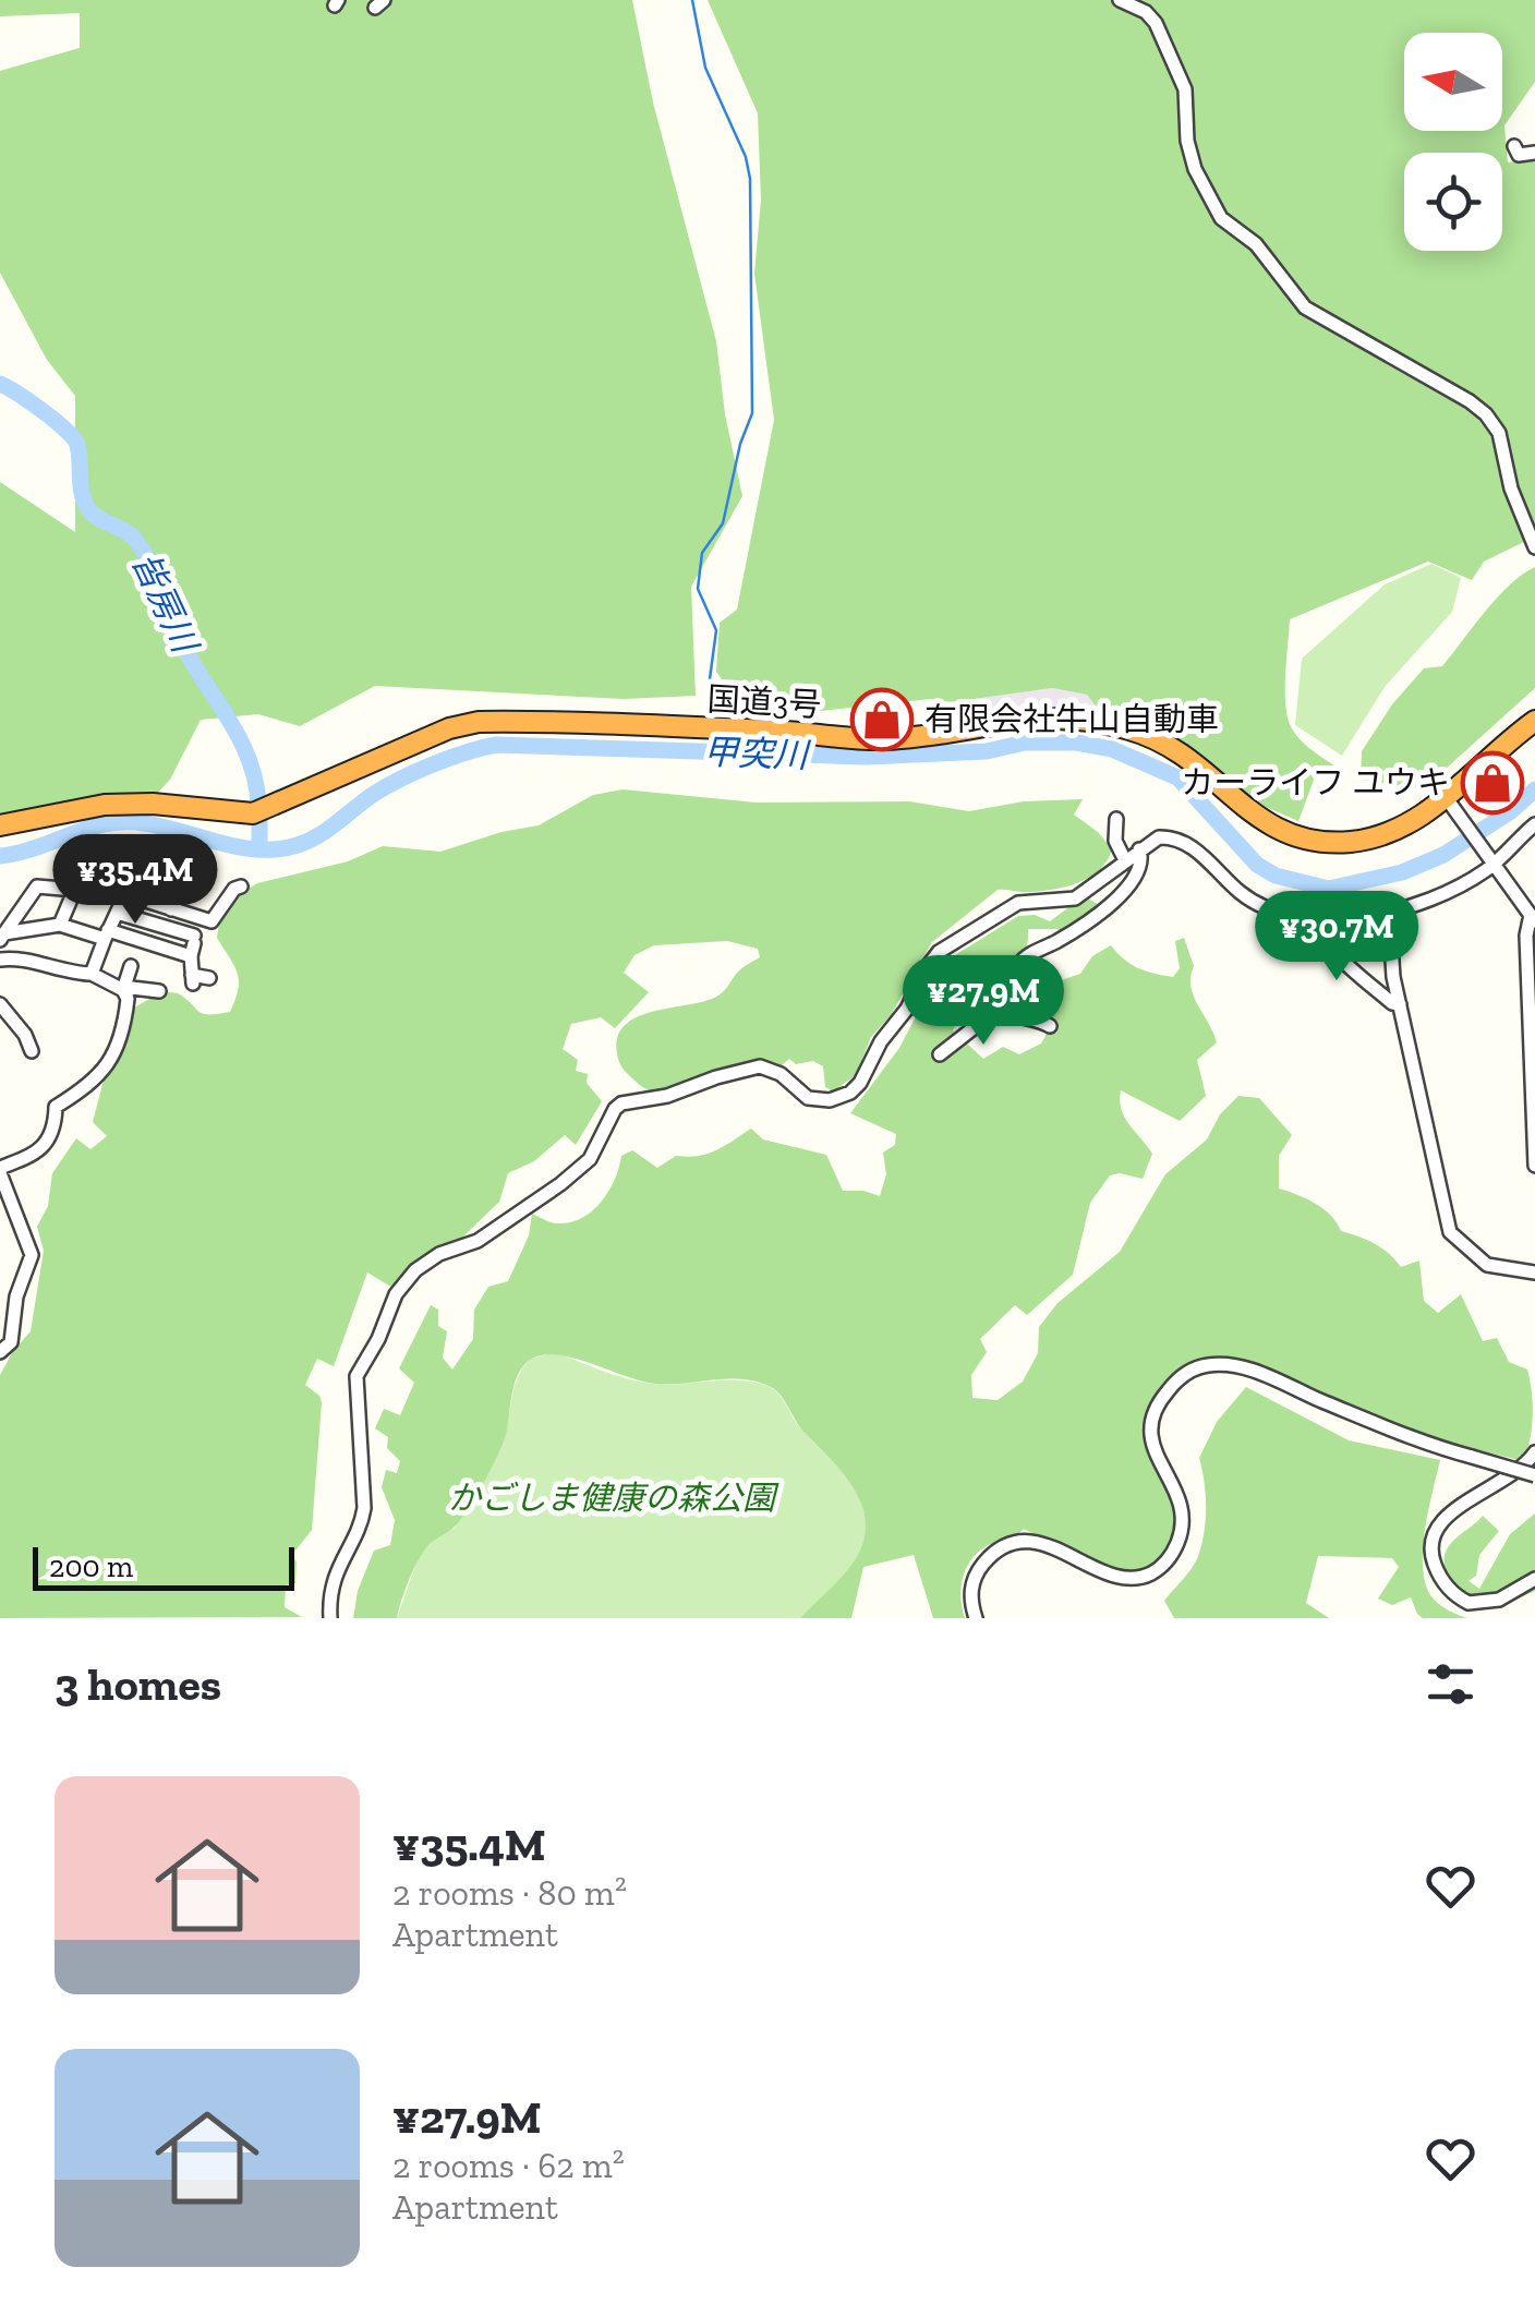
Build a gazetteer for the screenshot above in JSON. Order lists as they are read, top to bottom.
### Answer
{
  "streets": {
    "highway": ["国道3号"]
  },
  "water": ["皆房川", "甲突川"],
  "parks": ["かごしま健康の森公園"],
  "places": {
    "shop": ["有限会社牛山自動車", "カーライフ ユウキ"]
  },
  "scale_bar": "200 m",
  "north": "left",
  "page": {
    "price": ["¥35.4M", "¥30.7M", "¥27.9M"],
    "scale": "200 m",
    "heading": "3 homes",
    "list": [
      {
        "name": "¥35.4M",
        "note": "2 rooms · 80 m² · Apartment"
      },
      {
        "name": "¥27.9M",
        "note": "2 rooms · 62 m² · Apartment"
      }
    ]
  }
}
